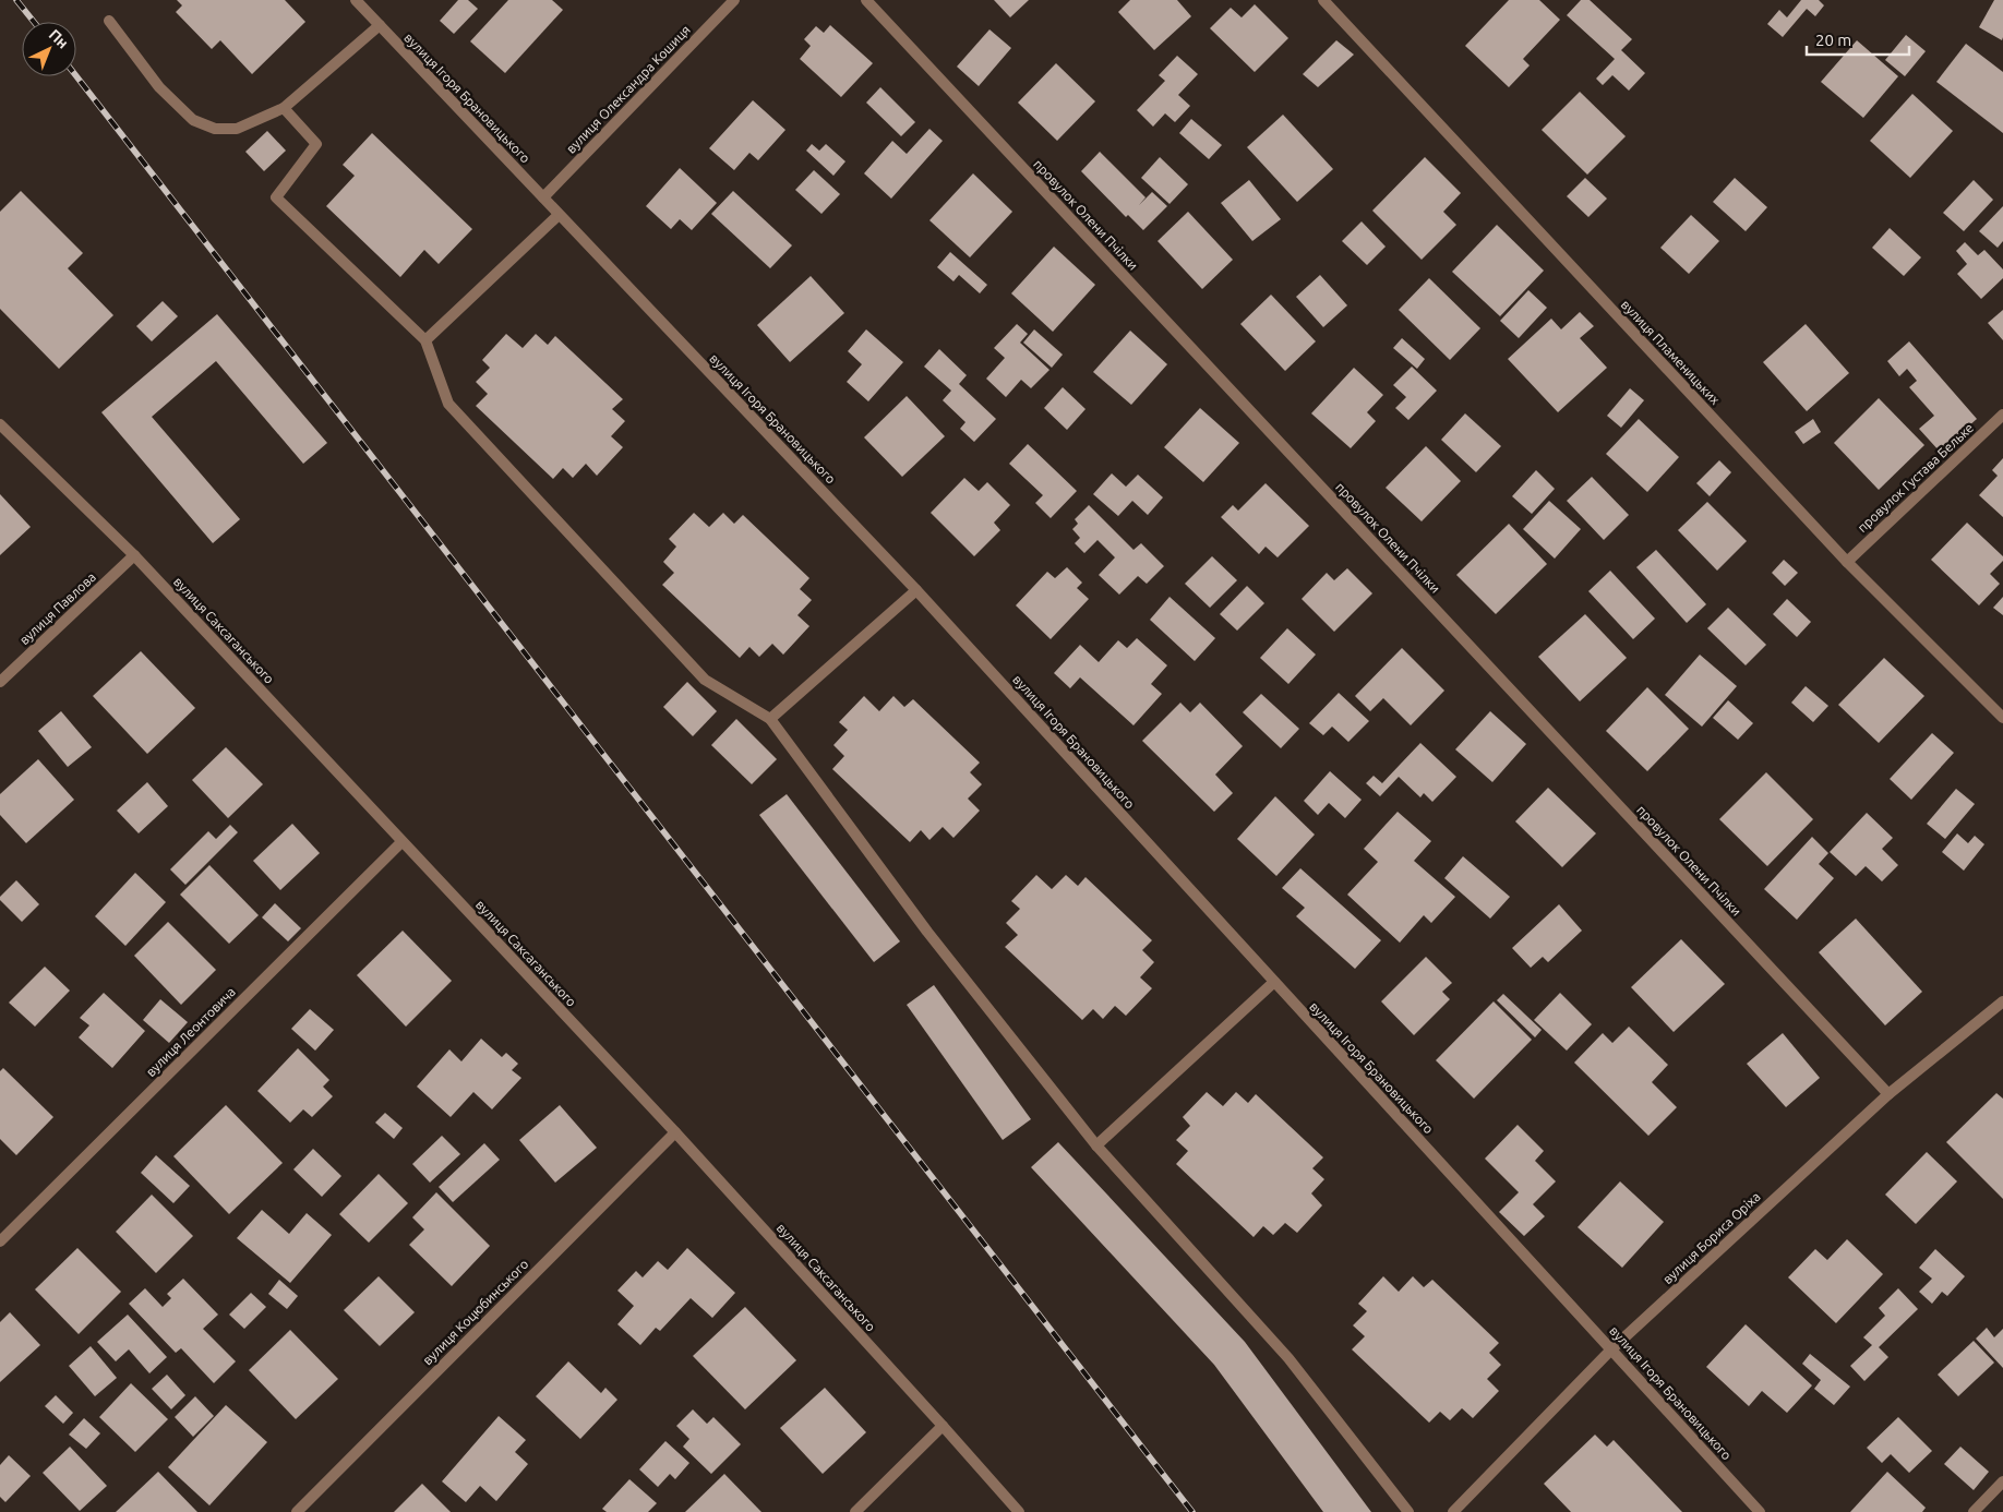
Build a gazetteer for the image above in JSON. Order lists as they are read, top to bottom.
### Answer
{
  "streets": {
    "street": [
      "вулиця Олександра Кошиця",
      "вулиця Ігоря Брановицького",
      "провулок Олени Пчілки",
      "вулиця Пламеницьких",
      "провулок Густава Бельке",
      "вулиця Павлова",
      "вулиця Саксаганського",
      "вулиця Леонтовича",
      "вулиця Бориса Оріха",
      "вулиця Коцюбинського"
    ]
  },
  "crossings": [
    ["вулиця Олександра Кошиця", "вулиця Ігоря Брановицького"],
    ["вулиця Ігоря Брановицького", "вулиця Бориса Оріха"],
    ["провулок Олени Пчілки", "вулиця Бориса Оріха"],
    ["вулиця Пламеницьких", "провулок Густава Бельке"],
    ["вулиця Павлова", "вулиця Саксаганського"],
    ["вулиця Саксаганського", "вулиця Леонтовича"],
    ["вулиця Саксаганського", "вулиця Коцюбинського"]
  ],
  "scale_bar": "20 m",
  "north": "top right"
}
